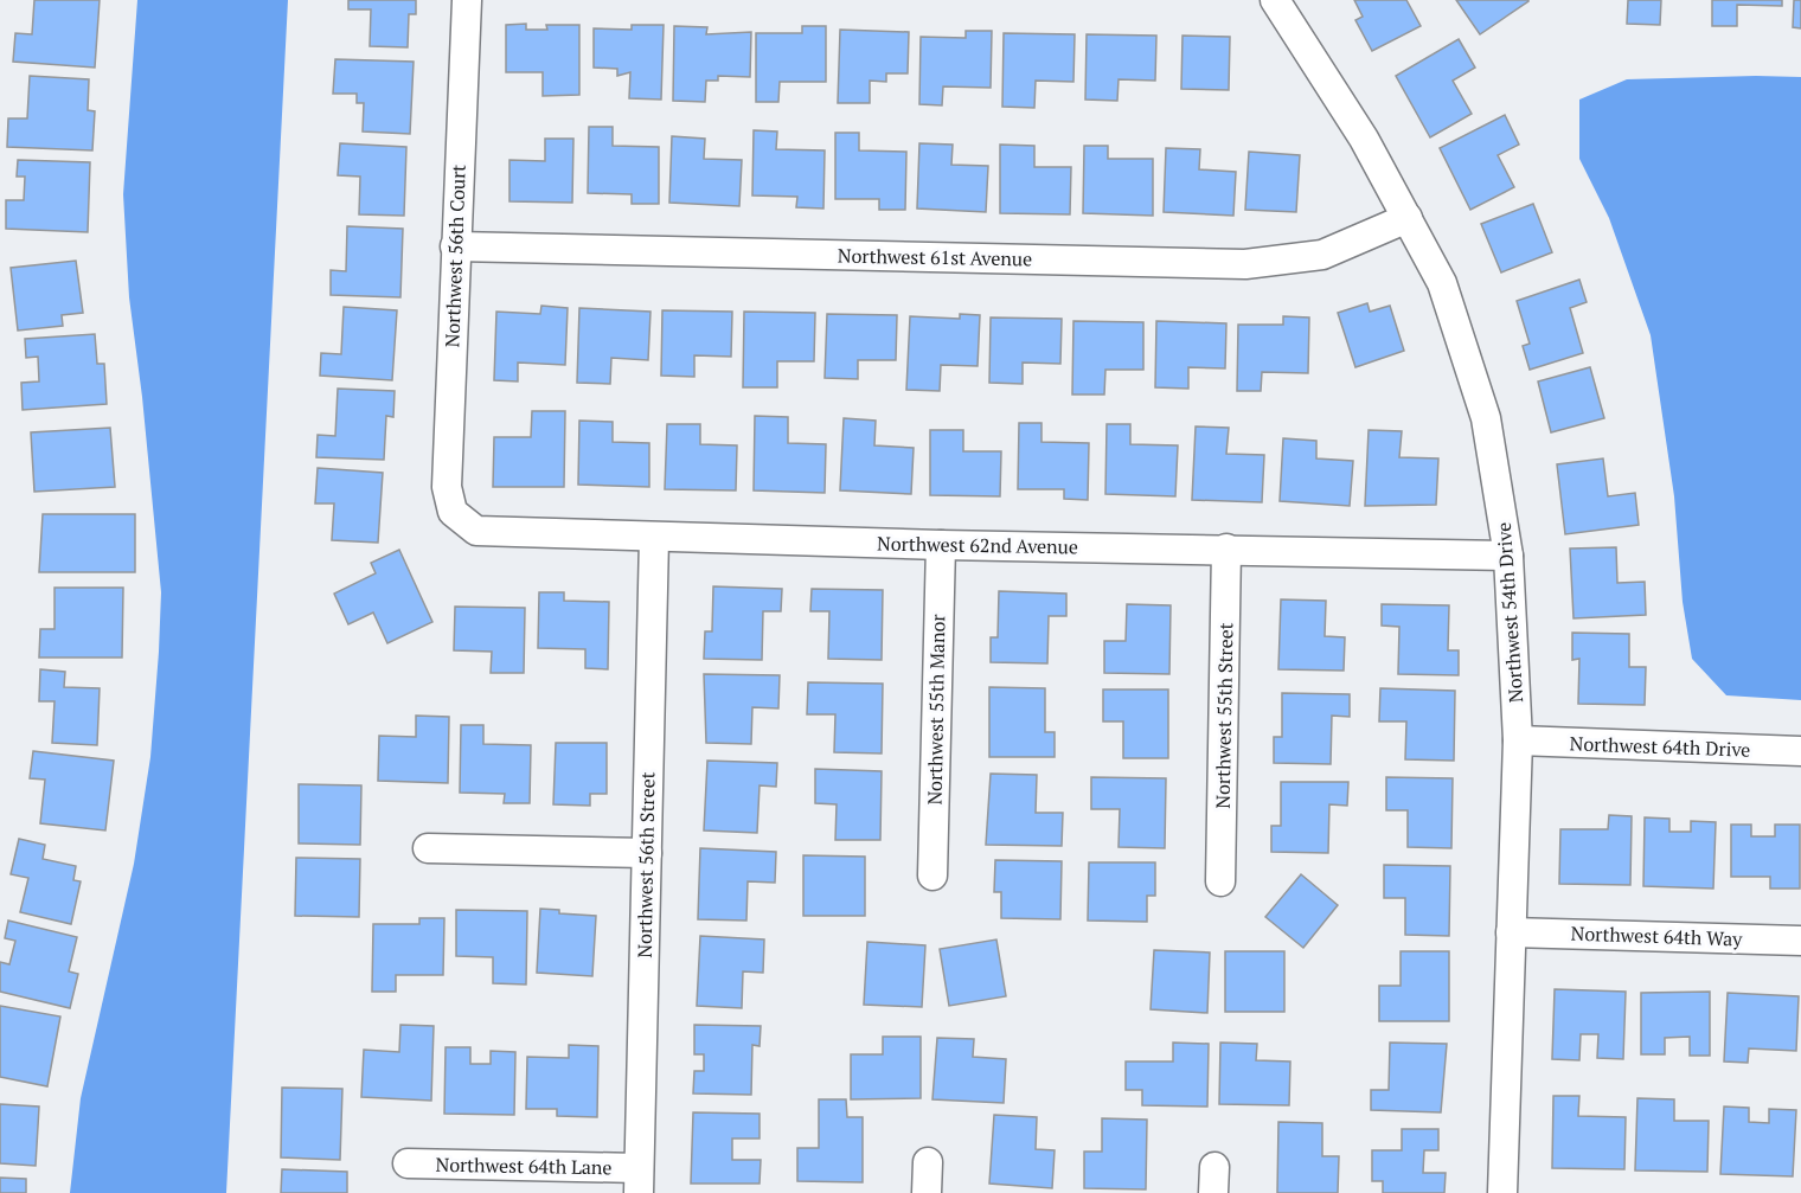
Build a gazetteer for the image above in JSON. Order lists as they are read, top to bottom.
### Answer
{
  "streets": {
    "street": [
      "Northwest 56th Court",
      "Northwest 61st Avenue",
      "Northwest 62nd Avenue",
      "Northwest 54th Drive",
      "Northwest 55th Manor",
      "Northwest 55th Street",
      "Northwest 64th Drive",
      "Northwest 56th Street",
      "Northwest 64th Way",
      "Northwest 64th Lane"
    ]
  },
  "crossings": [
    ["Northwest 56th Court", "Northwest 61st Avenue"],
    ["Northwest 56th Court", "Northwest 62nd Avenue"],
    ["Northwest 61st Avenue", "Northwest 54th Drive"],
    ["Northwest 62nd Avenue", "Northwest 54th Drive"],
    ["Northwest 62nd Avenue", "Northwest 55th Manor"],
    ["Northwest 62nd Avenue", "Northwest 55th Street"],
    ["Northwest 62nd Avenue", "Northwest 56th Street"],
    ["Northwest 54th Drive", "Northwest 64th Drive"],
    ["Northwest 54th Drive", "Northwest 64th Way"],
    ["Northwest 56th Street", "Northwest 64th Lane"]
  ]
}
